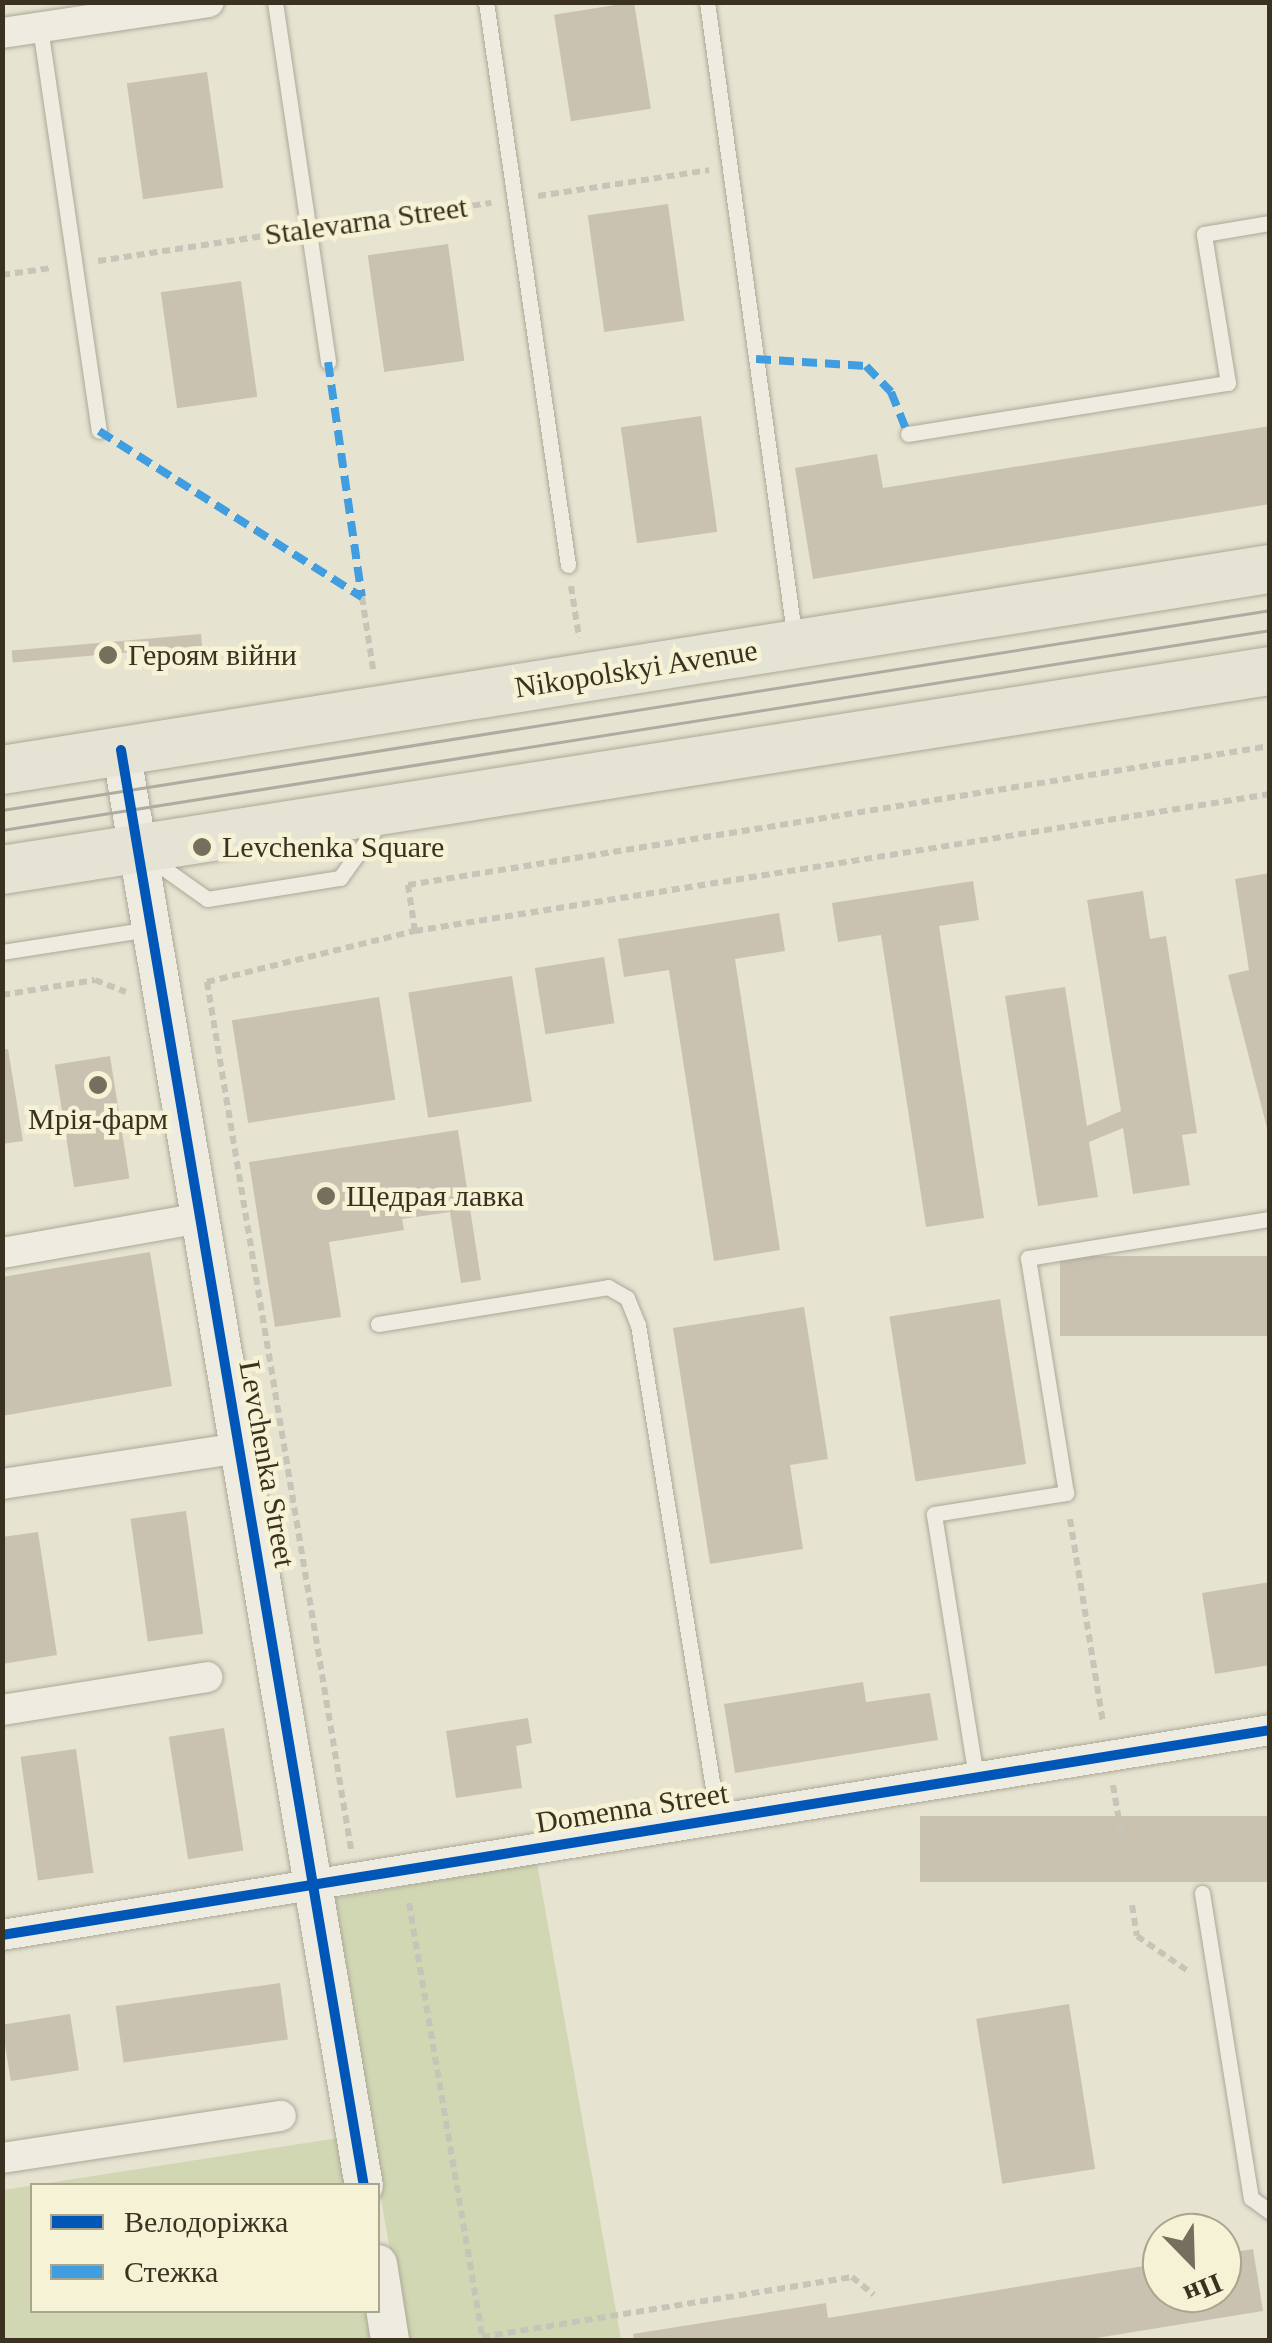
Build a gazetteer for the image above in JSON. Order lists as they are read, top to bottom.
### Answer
{
  "streets": {
    "main road": ["Nikopolskyi Avenue"],
    "street": ["Levchenka Street", "Domenna Street"],
    "path": ["Stalevarna Street"]
  },
  "crossings": [
    ["Nikopolskyi Avenue", "Levchenka Street"],
    ["Levchenka Street", "Domenna Street"]
  ],
  "places": [
    "Героям війни",
    "Levchenka Square",
    "Мрія-фарм",
    "Щедрая лавка"
  ],
  "legend": ["Велодоріжка", "Стежка"],
  "north": "bottom right"
}
